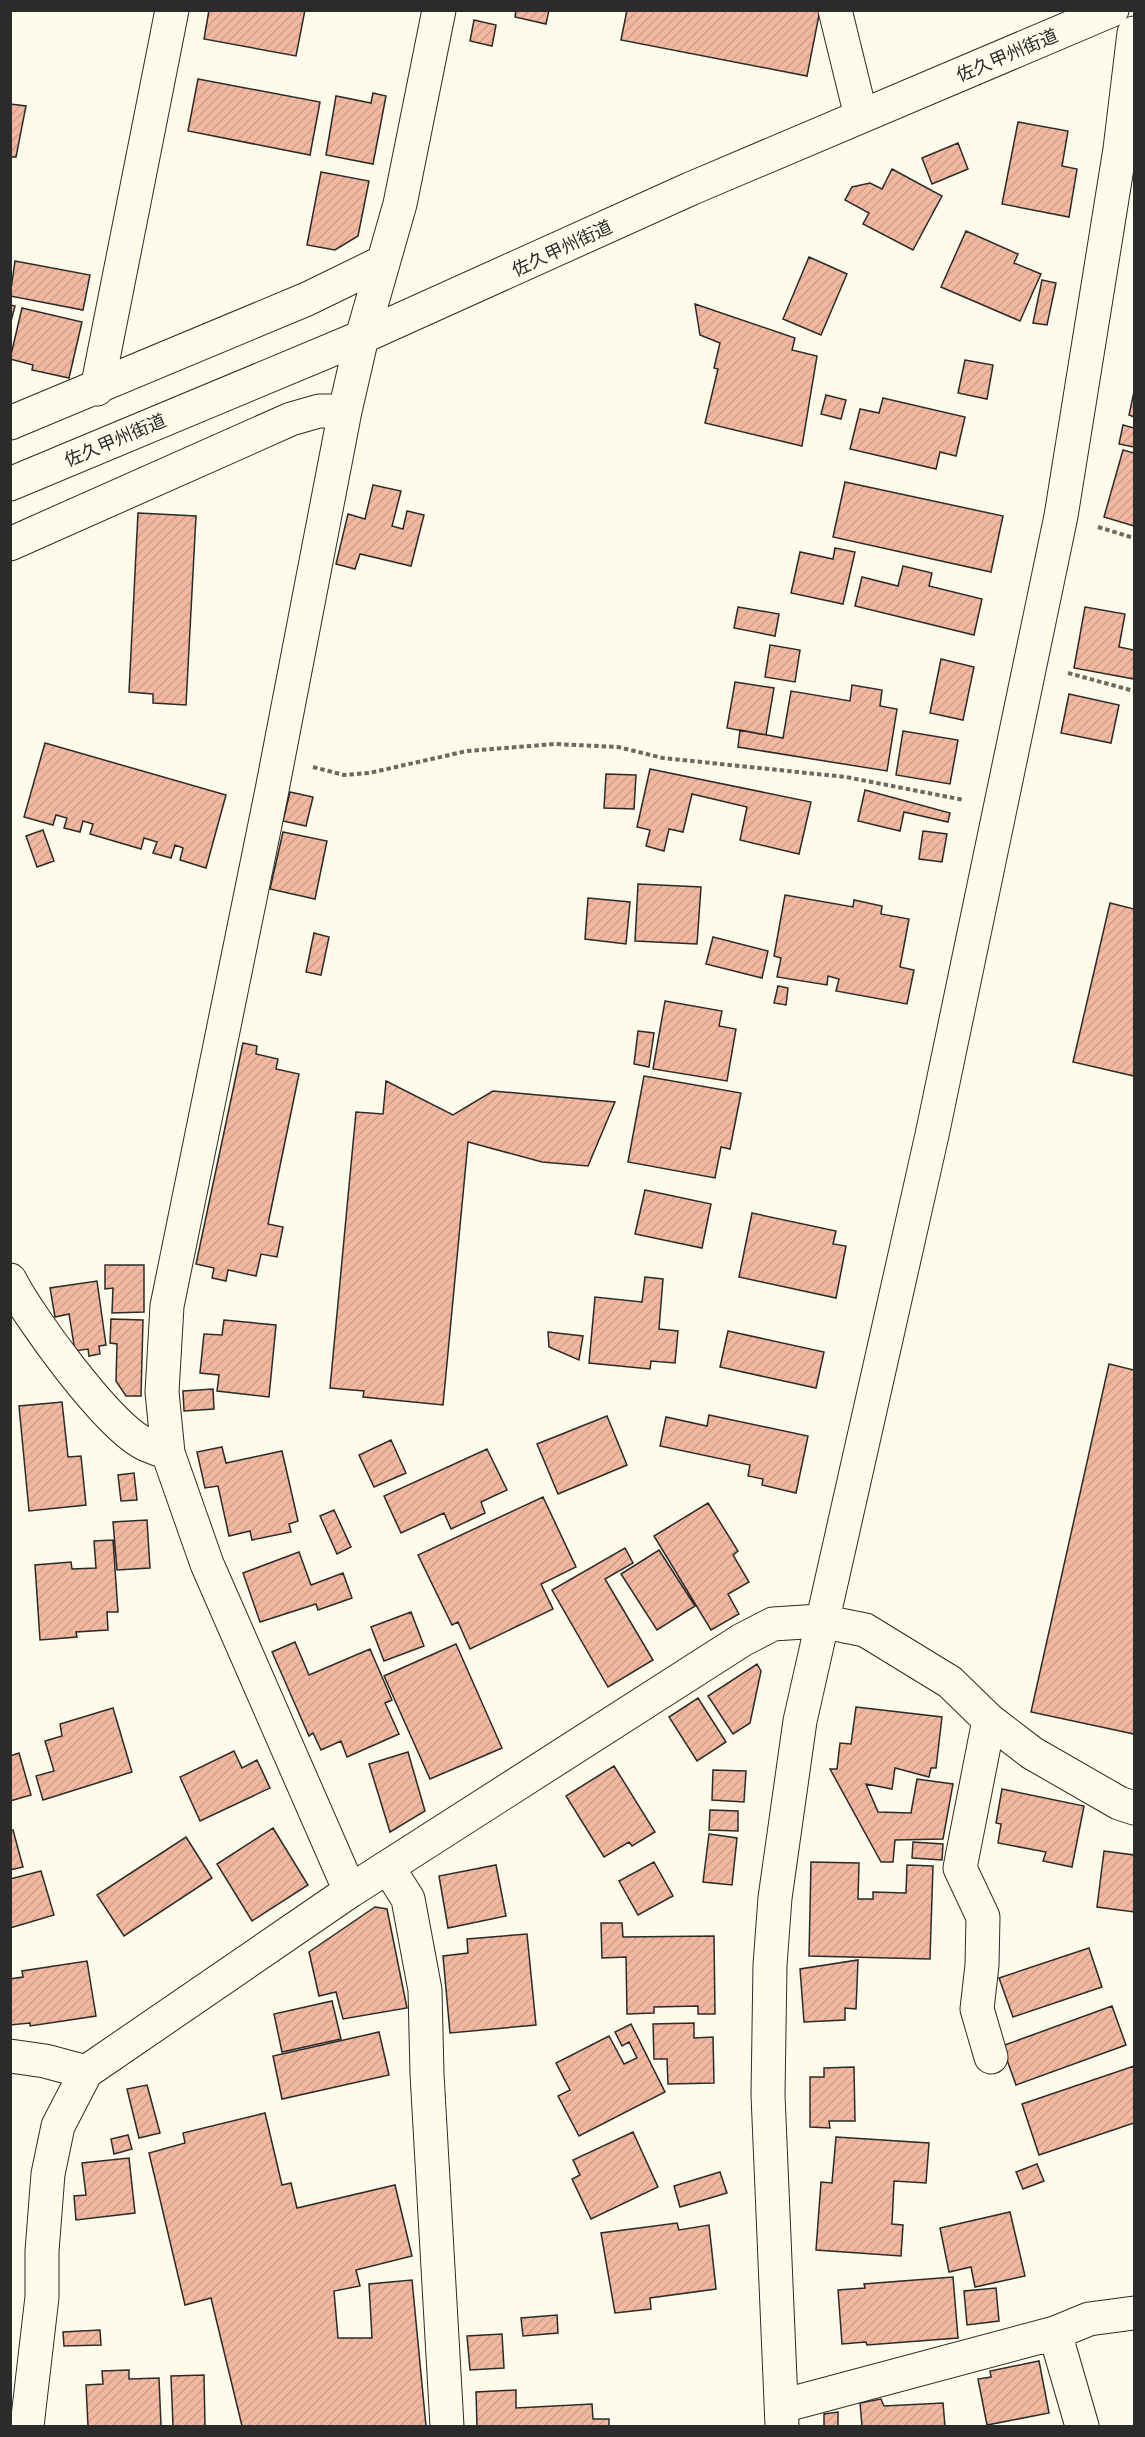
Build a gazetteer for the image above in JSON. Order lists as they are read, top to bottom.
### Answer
{
  "streets": {
    "main road": ["佐久甲州街道"]
  }
}
